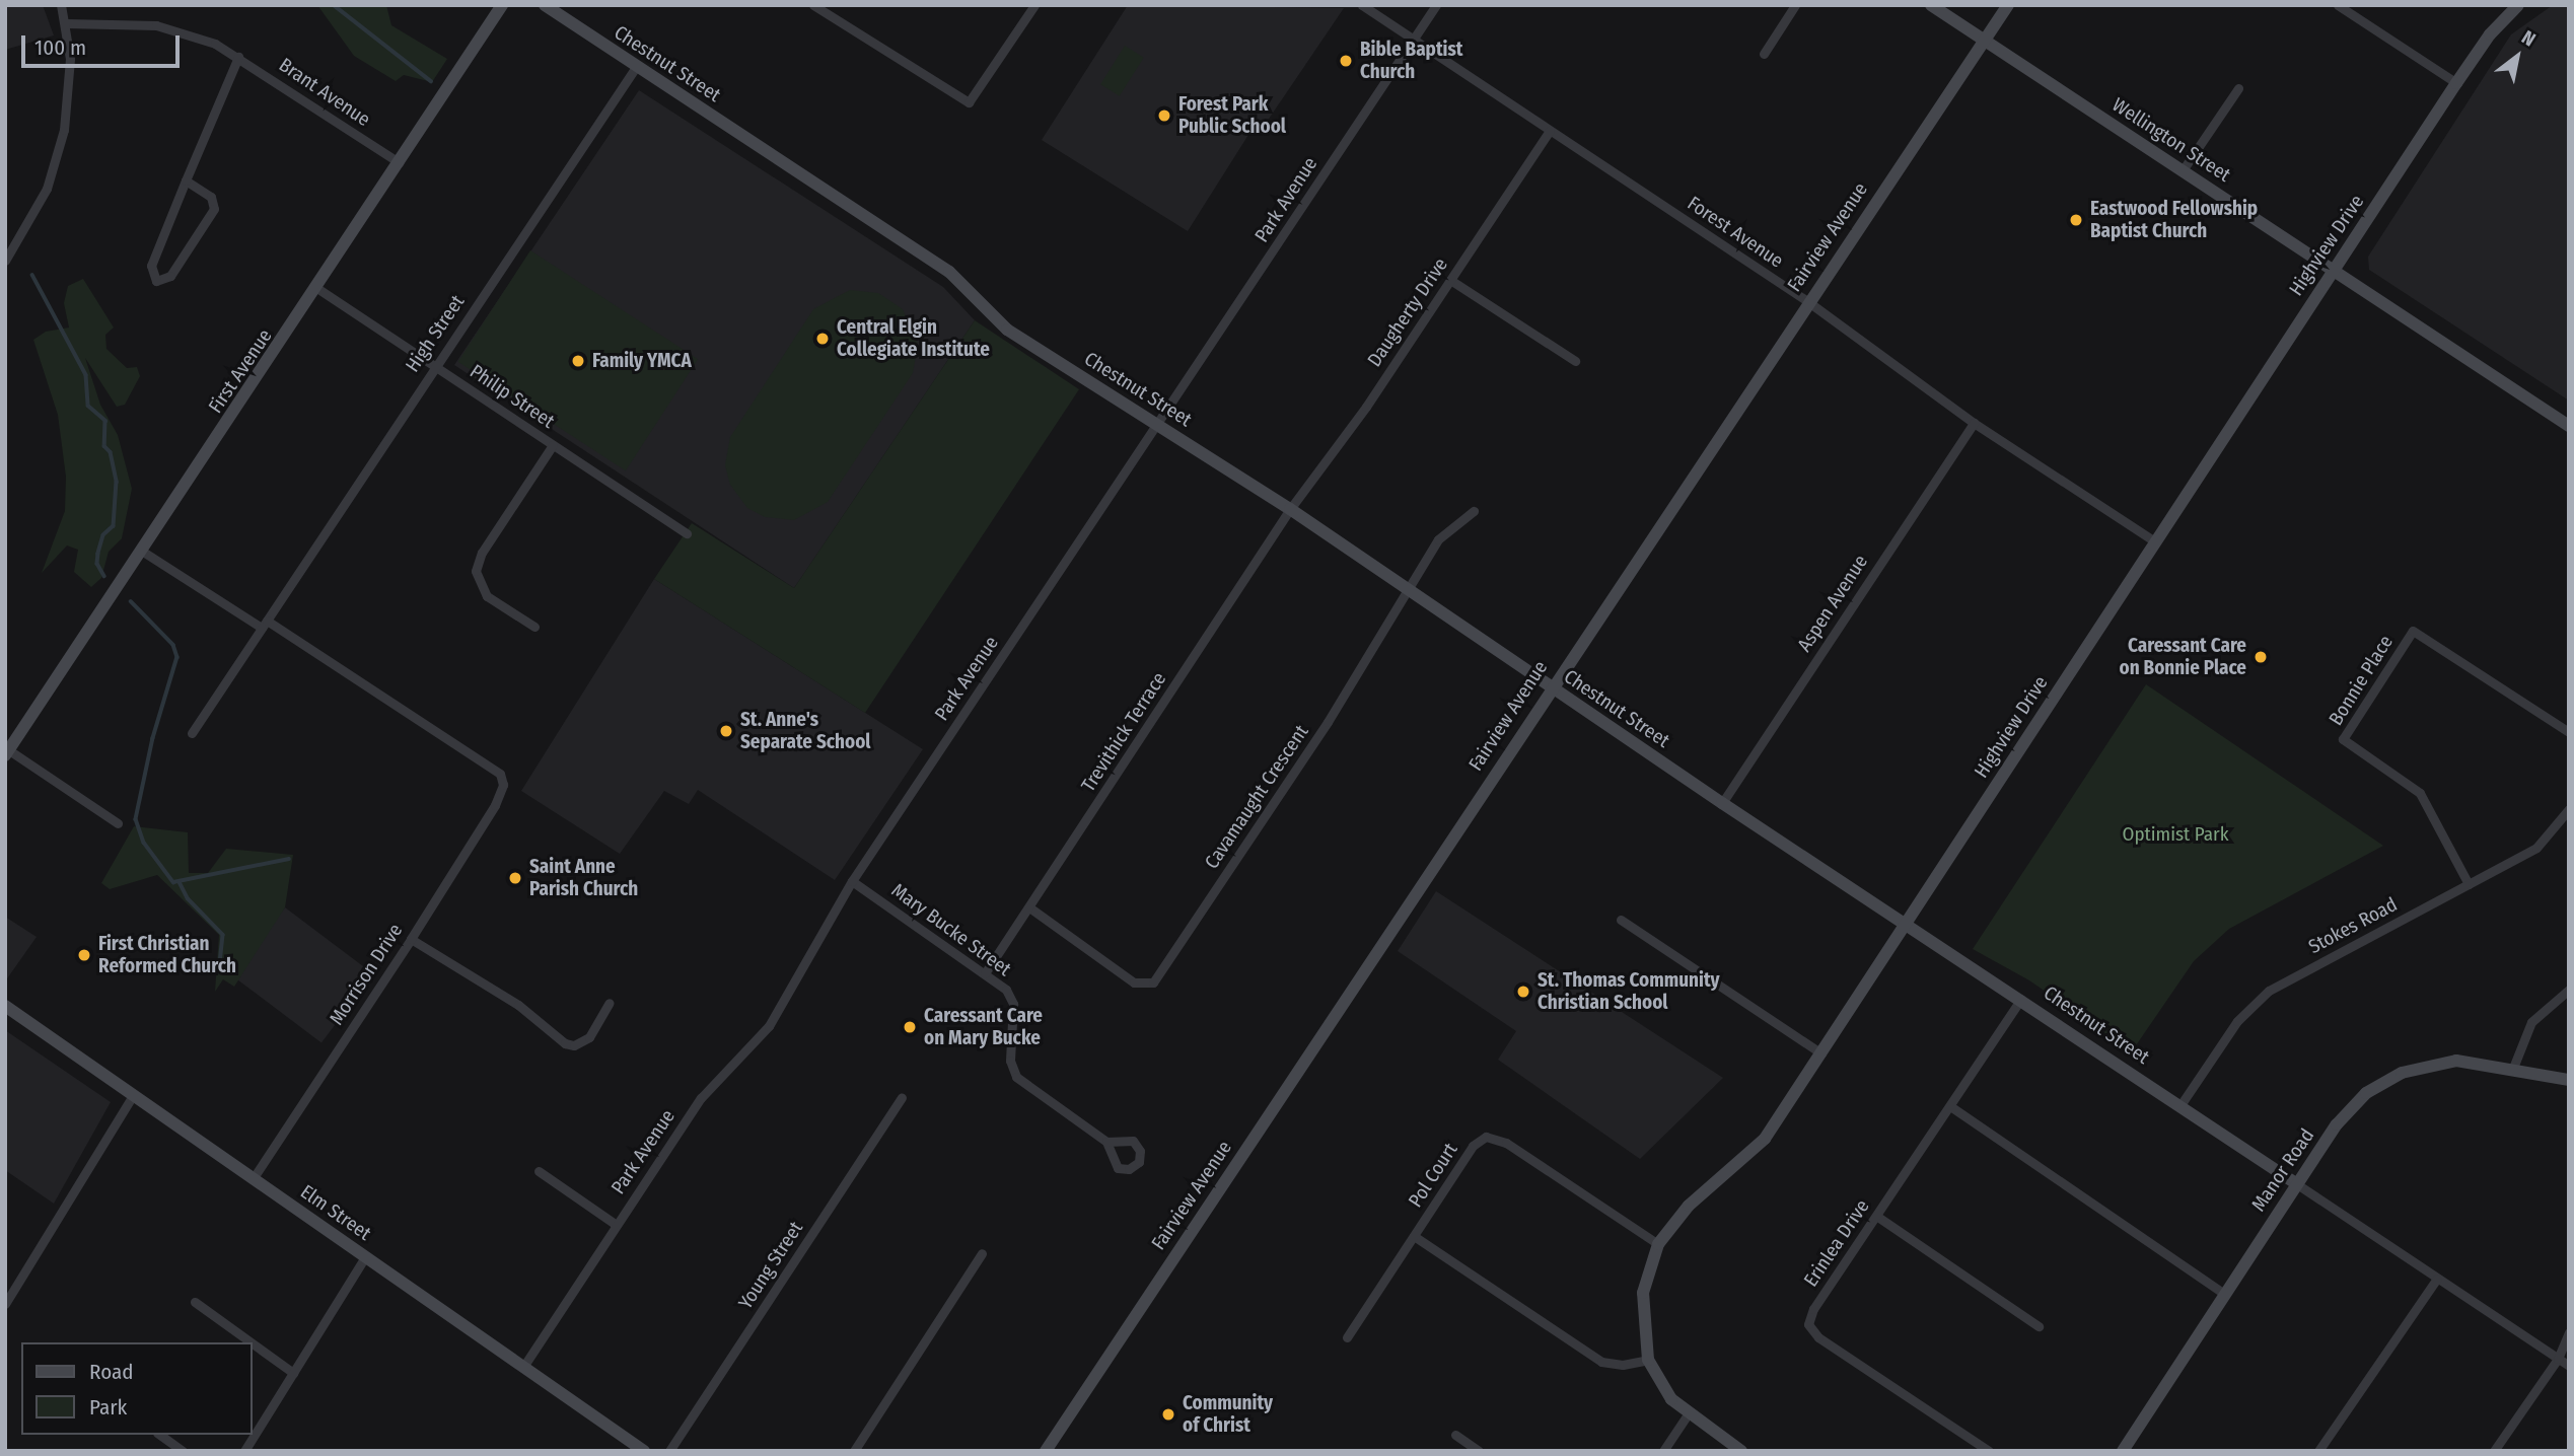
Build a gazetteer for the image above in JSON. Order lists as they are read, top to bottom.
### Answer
{
  "streets": {
    "street": [
      "Chestnut Street",
      "Brant Avenue",
      "Wellington Street",
      "Park Avenue",
      "Forest Avenue",
      "Fairview Avenue",
      "Highview Drive",
      "Daugherty Drive",
      "High Street",
      "First Avenue",
      "Philip Street",
      "Aspen Avenue",
      "Bonnie Place",
      "Trevithick Terrace",
      "Cavamaught Crescent",
      "Stokes Road",
      "Mary Bucke Street",
      "Morrison Drive",
      "Manor Road",
      "Pol Court",
      "Elm Street",
      "Erinlea Drive",
      "Young Street"
    ]
  },
  "crossings": [
    ["Chestnut Street", "Park Avenue"],
    ["Chestnut Street", "Fairview Avenue"],
    ["Chestnut Street", "Highview Drive"],
    ["Chestnut Street", "Daugherty Drive"],
    ["Chestnut Street", "High Street"],
    ["Chestnut Street", "Aspen Avenue"],
    ["Chestnut Street", "Trevithick Terrace"],
    ["Chestnut Street", "Cavamaught Crescent"],
    ["Chestnut Street", "Stokes Road"],
    ["Chestnut Street", "Manor Road"],
    ["Chestnut Street", "Erinlea Drive"],
    ["Brant Avenue", "First Avenue"],
    ["Wellington Street", "Fairview Avenue"],
    ["Wellington Street", "Highview Drive"],
    ["Park Avenue", "Forest Avenue"],
    ["Park Avenue", "Mary Bucke Street"],
    ["Park Avenue", "Elm Street"],
    ["Forest Avenue", "Fairview Avenue"],
    ["Forest Avenue", "Highview Drive"],
    ["Forest Avenue", "Daugherty Drive"],
    ["Forest Avenue", "Aspen Avenue"],
    ["Highview Drive", "Pol Court"],
    ["Daugherty Drive", "Trevithick Terrace"],
    ["High Street", "Philip Street"],
    ["High Street", "Morrison Drive"],
    ["First Avenue", "Philip Street"],
    ["Bonnie Place", "Stokes Road"],
    ["Trevithick Terrace", "Cavamaught Crescent"],
    ["Trevithick Terrace", "Mary Bucke Street"],
    ["Morrison Drive", "Elm Street"]
  ],
  "parks": ["Optimist Park"],
  "places": [
    "Bible Baptist Church",
    "Forest Park Public School",
    "Eastwood Fellowship Baptist Church",
    "Central Elgin Collegiate Institute",
    "Family YMCA",
    "Caressant Care on Bonnie Place",
    "St. Anne's Separate School",
    "Saint Anne Parish Church",
    "First Christian Reformed Church",
    "St. Thomas Community Christian School",
    "Caressant Care on Mary Bucke",
    "Community of Christ"
  ],
  "legend": ["Road", "Park"],
  "scale_bar": "100 m",
  "north": "top right"
}
